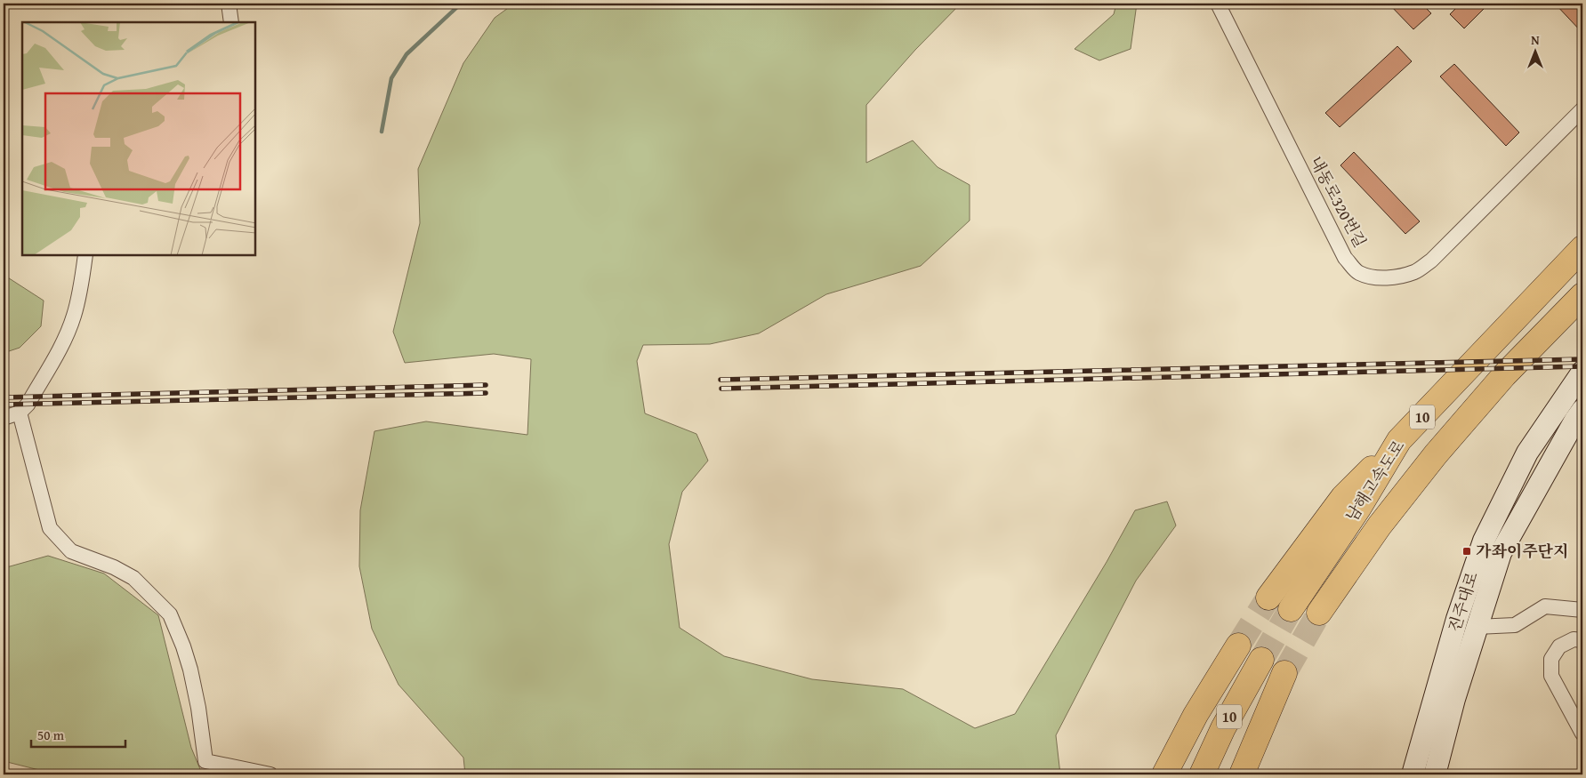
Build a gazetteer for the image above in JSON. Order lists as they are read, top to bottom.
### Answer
{
  "streets": {
    "highway": ["10", "남해고속도로"],
    "street": ["내동로320번길", "진주대로"]
  },
  "places": {
    "transit": ["가좌이주단지"]
  },
  "scale_bar": "50 m",
  "north": "top"
}
